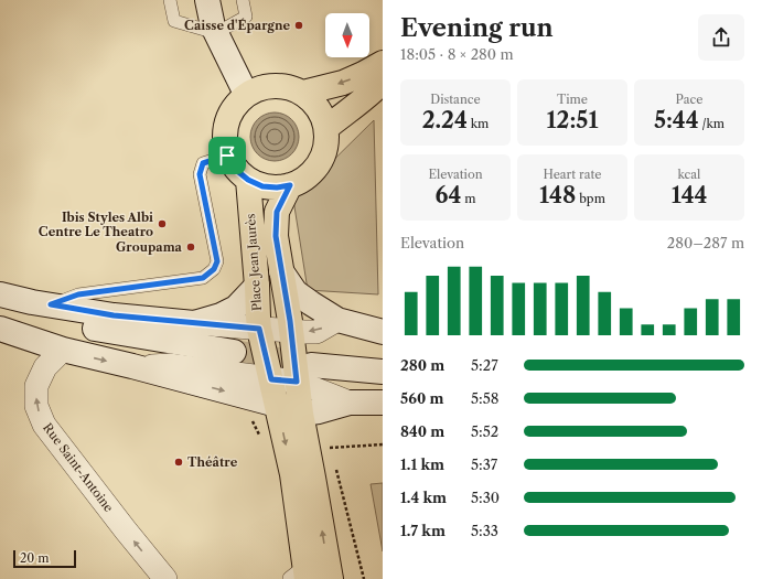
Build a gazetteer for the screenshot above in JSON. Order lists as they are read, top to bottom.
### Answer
{
  "streets": {
    "main road": ["Place Jean Jaurès"],
    "street": ["Rue Saint-Antoine"]
  },
  "one_way": ["Rue Saint-Antoine"],
  "places": [
    "Caisse d'Épargne",
    "Ibis Styles Albi Centre Le Theatro",
    "Groupama",
    "Théâtre"
  ],
  "scale_bar": "20 m",
  "north": "bottom",
  "page": {
    "heading": ["Evening run", "18:05 · 8 × 280 m"],
    "stats": [
      ["Distance", "2.24 km"],
      ["Time", "12:51"],
      ["Pace", "5:44 /km"],
      ["Elevation", "64 m"],
      ["Heart rate", "148 bpm"],
      ["kcal", "144"]
    ],
    "chart": ["Elevation", "280–287 m"],
    "list": [
      {
        "name": "280 m",
        "note": "5:27"
      },
      {
        "name": "560 m",
        "note": "5:58"
      },
      {
        "name": "840 m",
        "note": "5:52"
      },
      {
        "name": "1.1 km",
        "note": "5:37"
      },
      {
        "name": "1.4 km",
        "note": "5:30"
      },
      {
        "name": "1.7 km",
        "note": "5:33"
      }
    ],
    "scale": "20 m"
  }
}
